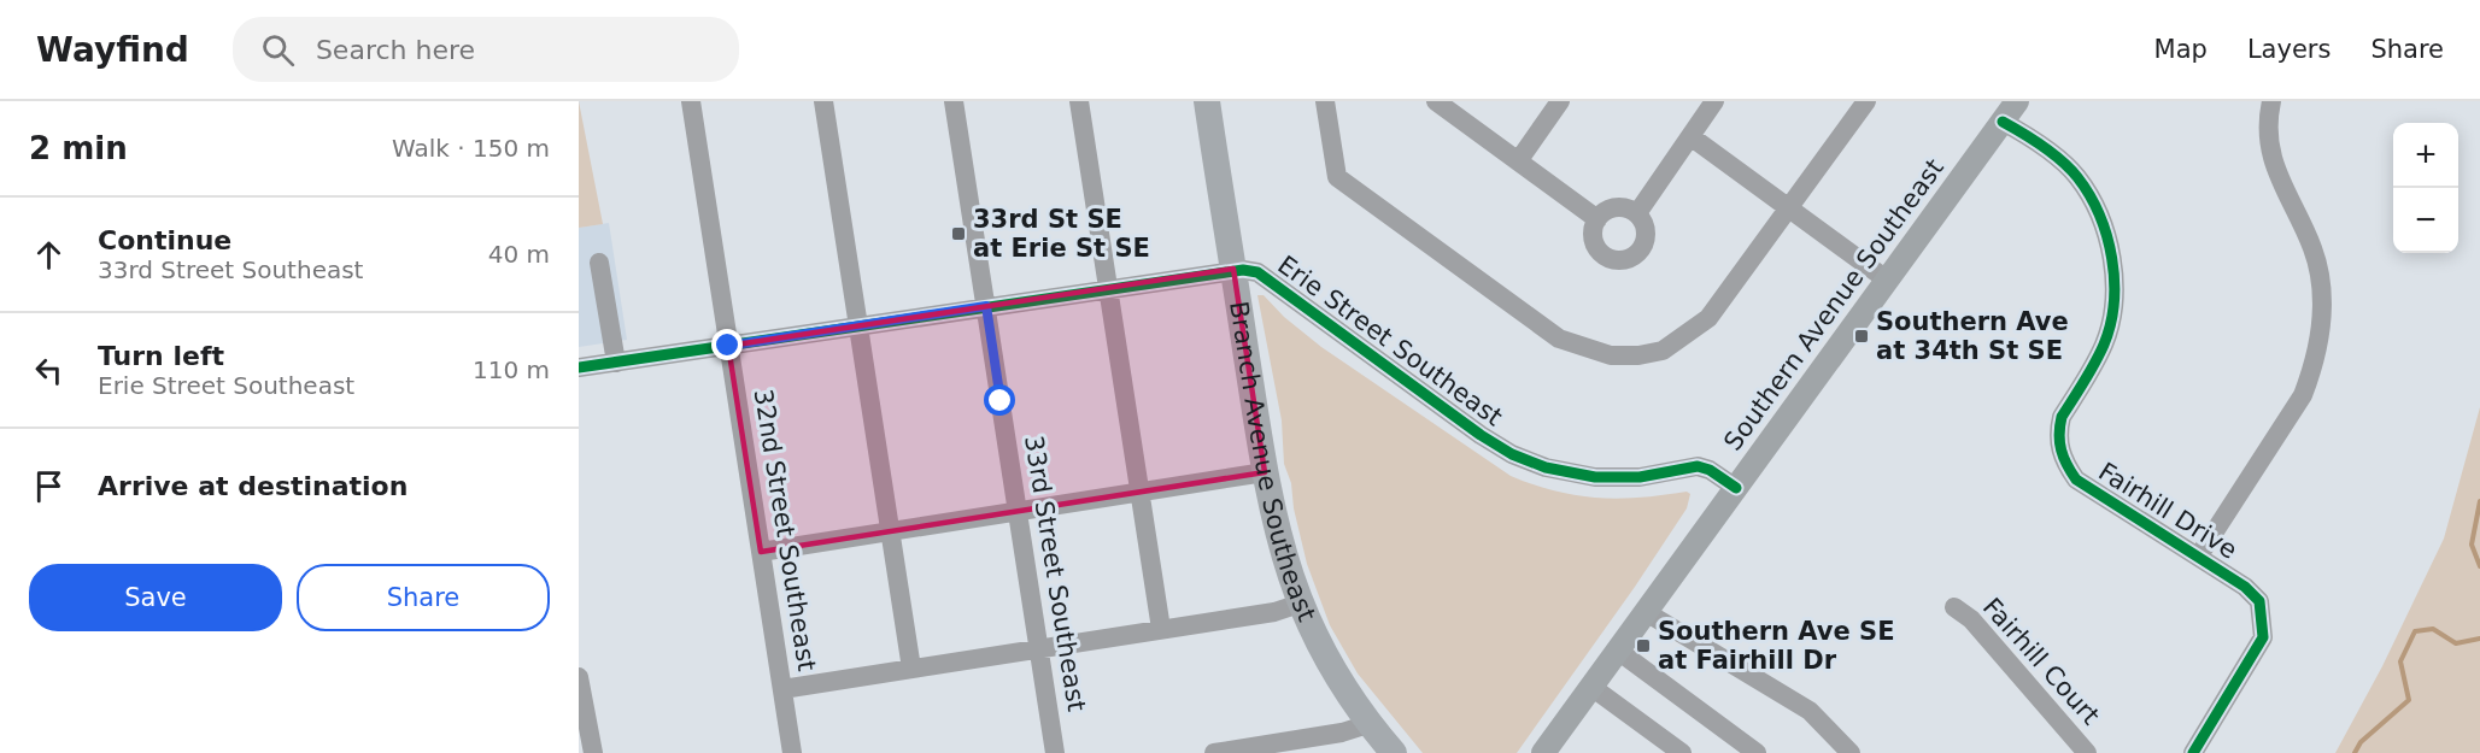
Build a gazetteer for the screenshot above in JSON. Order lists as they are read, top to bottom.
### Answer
{
  "streets": {
    "highway": ["Branch Avenue Southeast"],
    "main road": ["Southern Avenue Southeast"],
    "street": [
      "Erie Street Southeast",
      "Fairhill Drive",
      "32nd Street Southeast",
      "33rd Street Southeast",
      "Fairhill Court"
    ]
  },
  "crossings": [
    ["Southern Avenue Southeast", "Erie Street Southeast"],
    ["Southern Avenue Southeast", "Fairhill Drive"],
    ["Erie Street Southeast", "Branch Avenue Southeast"],
    ["Erie Street Southeast", "32nd Street Southeast"],
    ["Erie Street Southeast", "33rd Street Southeast"]
  ],
  "places": {
    "transit": ["33rd St SE at Erie St SE", "Southern Ave at 34th St SE", "Southern Ave SE at Fairhill Dr"]
  },
  "page": {
    "header": "Wayfind",
    "search": "Search here",
    "nav": ["Map", "Layers", "Share"],
    "heading": ["2 min", "Walk · 150 m"],
    "map_buttons": ["+", "−"],
    "list": [
      ["Continue", "33rd Street Southeast", "40 m"],
      ["Turn left", "Erie Street Southeast", "110 m"],
      "Arrive at destination"
    ],
    "buttons": ["Save", "Share"]
  }
}
